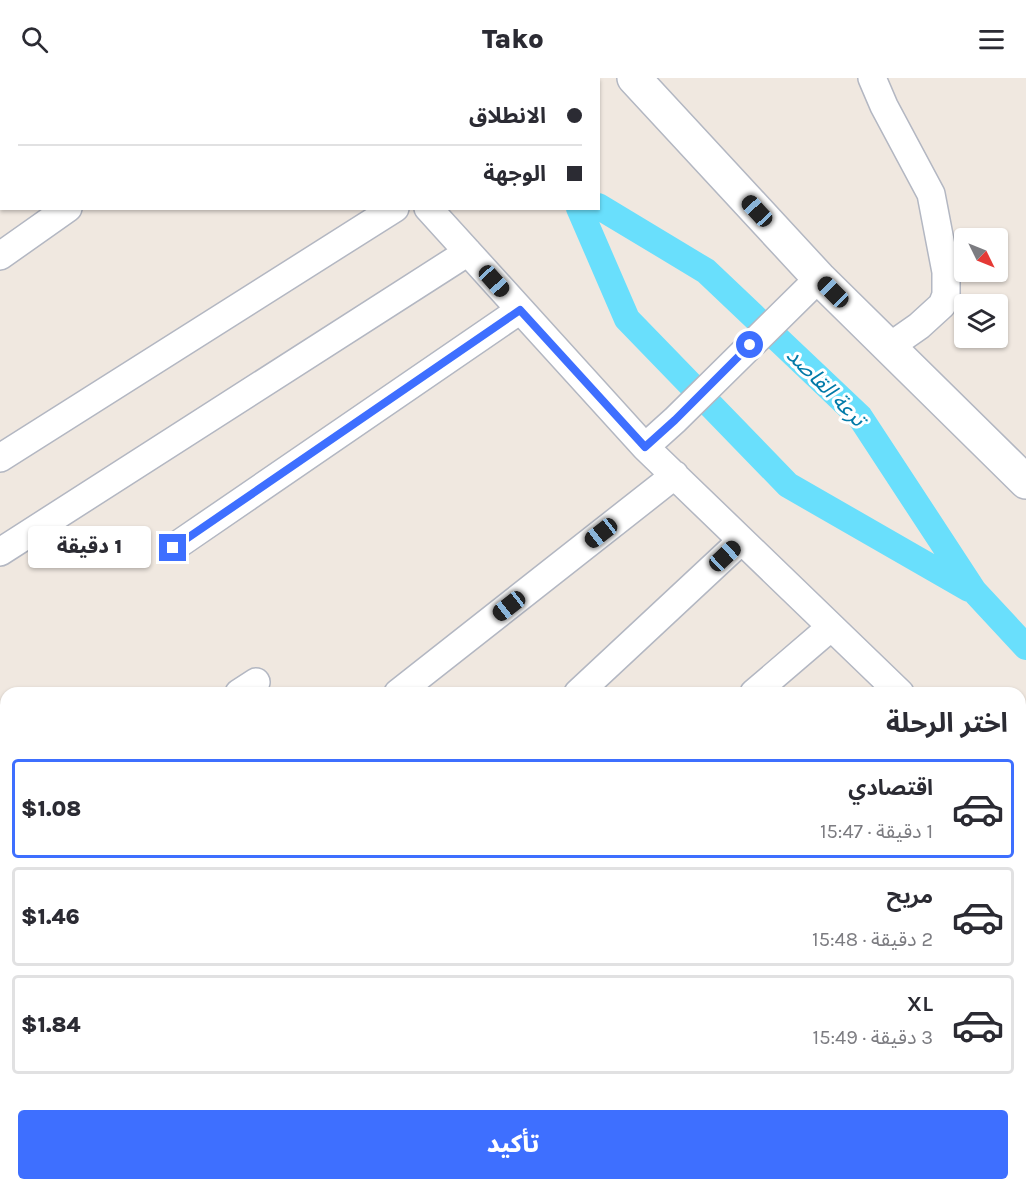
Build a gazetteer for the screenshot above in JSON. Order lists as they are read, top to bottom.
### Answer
{
  "water": ["ترعة القاصد"],
  "north": "bottom right",
  "page": {
    "header": "Tako",
    "banner": ["الانطلاق", "الوجهة"],
    "bubble": "1 دقيقة",
    "heading": "اختر الرحلة",
    "list": [
      {
        "name": "اقتصادي",
        "note": "1 دقيقة · 15:47",
        "value": "$1.08"
      },
      {
        "name": "مريح",
        "note": "2 دقيقة · 15:48",
        "value": "$1.46"
      },
      {
        "name": "XL",
        "note": "3 دقيقة · 15:49",
        "value": "$1.84"
      }
    ],
    "buttons": "تأكيد"
  }
}
